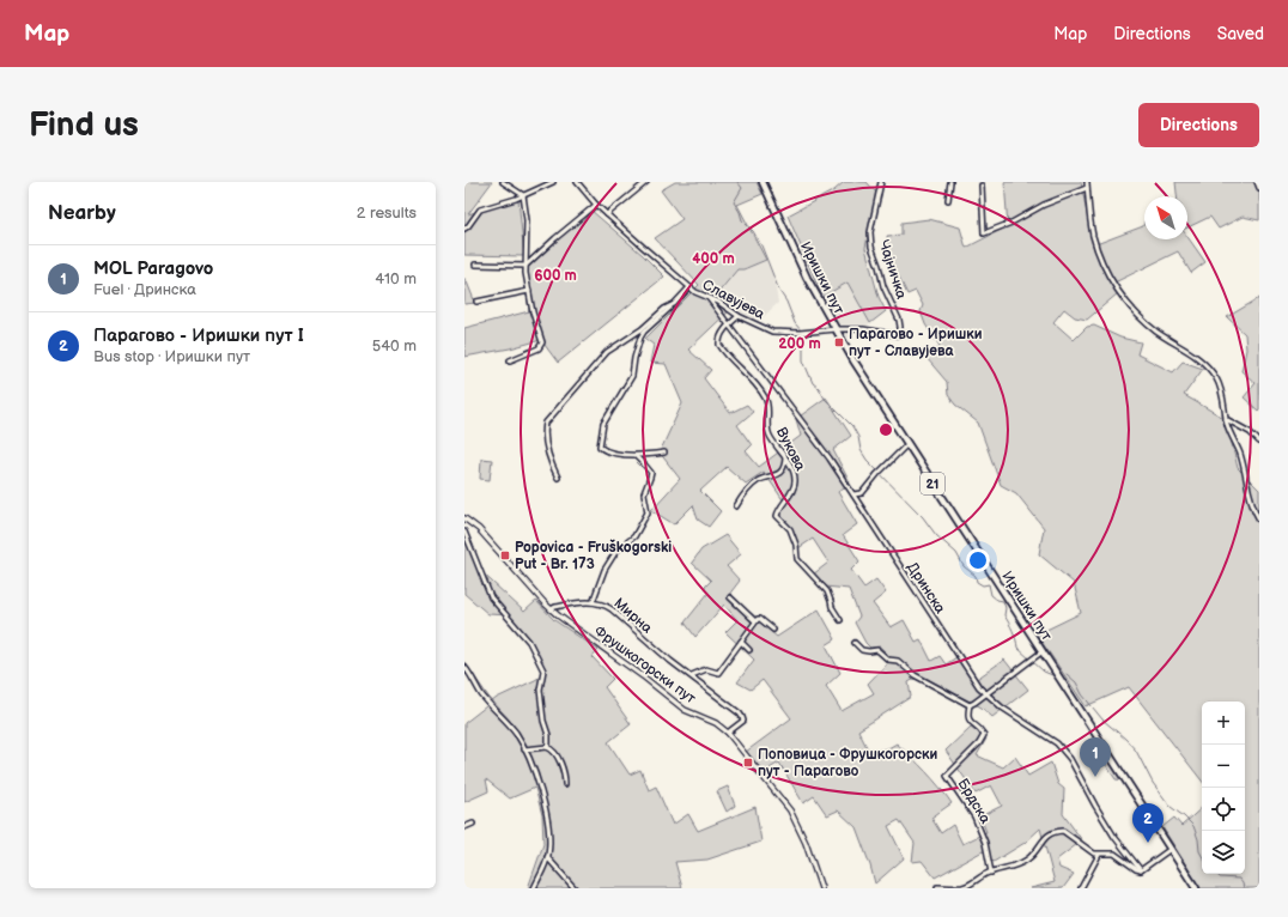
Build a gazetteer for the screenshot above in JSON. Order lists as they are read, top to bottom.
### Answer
{
  "streets": {
    "main road": ["Иришки пут", "21"],
    "street": [
      "Чајничка",
      "Славујева",
      "Вукова",
      "Дринска",
      "Мирна",
      "Фрушкогорски пут",
      "Брдска"
    ]
  },
  "crossings": [
    ["Чајничка", "Славујева"],
    ["Иришки пут", "Славујева"],
    ["Славујева", "Вукова"],
    ["Славујева", "Дринска"],
    ["Вукова", "Дринска"],
    ["Мирна", "Фрушкогорски пут"]
  ],
  "places": {
    "transit": ["Парагово - Иришки пут - Славујева", "Popovica - Fruškogorski Put - Br. 173", "Поповица - Фрушкогорски пут - Парагово"]
  },
  "north": "top left",
  "page": {
    "header": "Map",
    "nav": ["Map", "Directions", "Saved"],
    "buttons": "Directions",
    "title": "Find us",
    "heading": ["Nearby", "2 results"],
    "list": [
      {
        "mark": "1",
        "name": "MOL Paragovo",
        "note": "Fuel · Дринска",
        "value": "410 m"
      },
      {
        "mark": "2",
        "name": "Парагово - Иришки пут I",
        "note": "Bus stop · Иришки пут",
        "value": "540 m"
      }
    ],
    "map_buttons": ["+", "−"],
    "pins": ["1", "2"]
  },
  "rings": ["400 m", "600 m", "200 m"]
}
